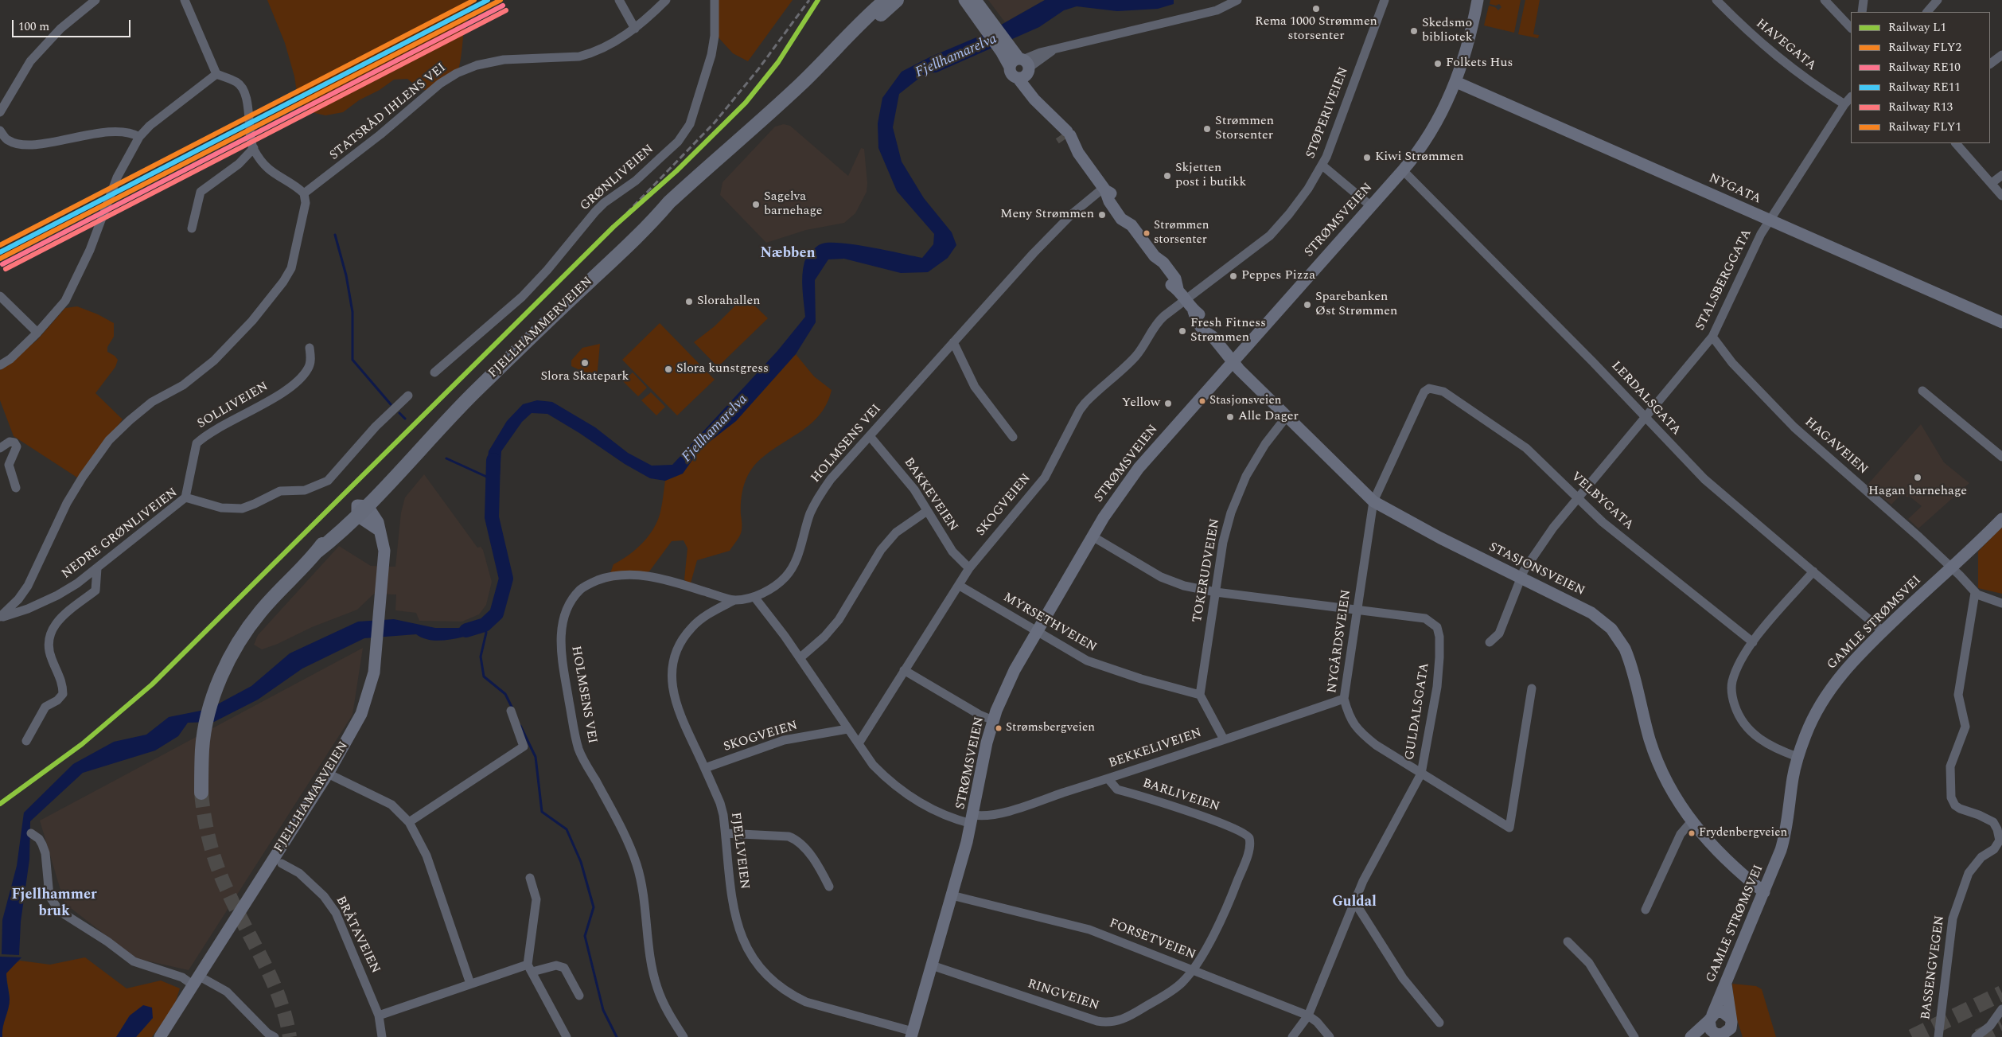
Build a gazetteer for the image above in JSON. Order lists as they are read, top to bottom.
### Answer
{
  "streets": {
    "main road": [
      "NYGATA",
      "STRØMSVEIEN",
      "FJELLHAMMERVEIEN",
      "STASJONSVEIEN",
      "GAMLE STRØMSVEI",
      "FJELLHAMARVEIEN"
    ],
    "street": [
      "HAVEGATA",
      "STATSRÅD IHLENS VEI",
      "STØPERIVEIEN",
      "GRØNLIVEIEN",
      "STALSBERGGATA",
      "LERDALSGATA",
      "SOLLIVEIEN",
      "HOLMSENS VEI",
      "HAGAVEIEN",
      "BAKKEVEIEN",
      "VELBYGATA",
      "SKOGVEIEN",
      "NEDRE GRØNLIVEIEN",
      "TOKERUDVEIEN",
      "MYRSETHVEIEN",
      "NYGÅRDSVEIEN",
      "GULDALSGATA",
      "BEKKELIVEIEN",
      "BARLIVEIEN",
      "FJELLVEIEN",
      "BRÅTAVEIEN",
      "FORSETVEIEN",
      "BASSENGVEGEN",
      "RINGVEIEN"
    ]
  },
  "crossings": [
    ["HAVEGATA", "STALSBERGGATA"],
    ["STØPERIVEIEN", "SKOGVEIEN"],
    ["STØPERIVEIEN", "STASJONSVEIEN"],
    ["NYGATA", "STRØMSVEIEN"],
    ["NYGATA", "STALSBERGGATA"],
    ["STRØMSVEIEN", "LERDALSGATA"],
    ["STRØMSVEIEN", "STASJONSVEIEN"],
    ["STRØMSVEIEN", "MYRSETHVEIEN"],
    ["STRØMSVEIEN", "GULDALSGATA"],
    ["STRØMSVEIEN", "BEKKELIVEIEN"],
    ["STRØMSVEIEN", "FJELLVEIEN"],
    ["STRØMSVEIEN", "FORSETVEIEN"],
    ["STRØMSVEIEN", "RINGVEIEN"],
    ["STALSBERGGATA", "LERDALSGATA"],
    ["STALSBERGGATA", "HAGAVEIEN"],
    ["STALSBERGGATA", "VELBYGATA"],
    ["STALSBERGGATA", "STASJONSVEIEN"],
    ["FJELLHAMMERVEIEN", "FJELLHAMARVEIEN"],
    ["LERDALSGATA", "GAMLE STRØMSVEI"],
    ["SOLLIVEIEN", "NEDRE GRØNLIVEIEN"],
    ["HOLMSENS VEI", "BAKKEVEIEN"],
    ["HOLMSENS VEI", "STASJONSVEIEN"],
    ["HOLMSENS VEI", "FJELLVEIEN"],
    ["HAGAVEIEN", "GAMLE STRØMSVEI"],
    ["HAGAVEIEN", "BASSENGVEGEN"],
    ["BAKKEVEIEN", "SKOGVEIEN"],
    ["VELBYGATA", "NYGÅRDSVEIEN"],
    ["SKOGVEIEN", "STASJONSVEIEN"],
    ["SKOGVEIEN", "MYRSETHVEIEN"],
    ["SKOGVEIEN", "FJELLVEIEN"],
    ["STASJONSVEIEN", "TOKERUDVEIEN"],
    ["STASJONSVEIEN", "GAMLE STRØMSVEI"],
    ["STASJONSVEIEN", "NYGÅRDSVEIEN"],
    ["TOKERUDVEIEN", "MYRSETHVEIEN"],
    ["TOKERUDVEIEN", "GULDALSGATA"],
    ["NYGÅRDSVEIEN", "GULDALSGATA"],
    ["NYGÅRDSVEIEN", "BEKKELIVEIEN"],
    ["GULDALSGATA", "FORSETVEIEN"],
    ["BEKKELIVEIEN", "BARLIVEIEN"],
    ["BARLIVEIEN", "RINGVEIEN"],
    ["FORSETVEIEN", "RINGVEIEN"]
  ],
  "districts": ["Næbben", "Fjellhammer bruk", "Guldal"],
  "water": ["Fjellhamarelva"],
  "places": [
    "Rema 1000 Strømmen storsenter",
    "Skedsmo bibliotek",
    "Folkets Hus",
    "Strømmen Storsenter",
    "Kiwi Strømmen",
    "Skjetten post i butikk",
    "Sagelva barnehage",
    "Meny Strømmen",
    "Strømmen storsenter",
    "Peppes Pizza",
    "Slorahallen",
    "Sparebanken Øst Strømmen",
    "Fresh Fitness Strømmen",
    "Slora Skatepark",
    "Slora kunstgress",
    "Stasjonsveien",
    "Yellow",
    "Alle Dager",
    "Hagan barnehage",
    "Strømsbergveien",
    "Frydenbergveien"
  ],
  "lines": [
    "rail line L1",
    "rail line FLY2",
    "rail line RE11",
    "rail line FLY1",
    "rail line RE10",
    "rail line R13"
  ],
  "legend": [
    "Railway L1",
    "Railway FLY2",
    "Railway RE10",
    "Railway RE11",
    "Railway R13",
    "Railway FLY1"
  ],
  "scale_bar": "100 m"
}
